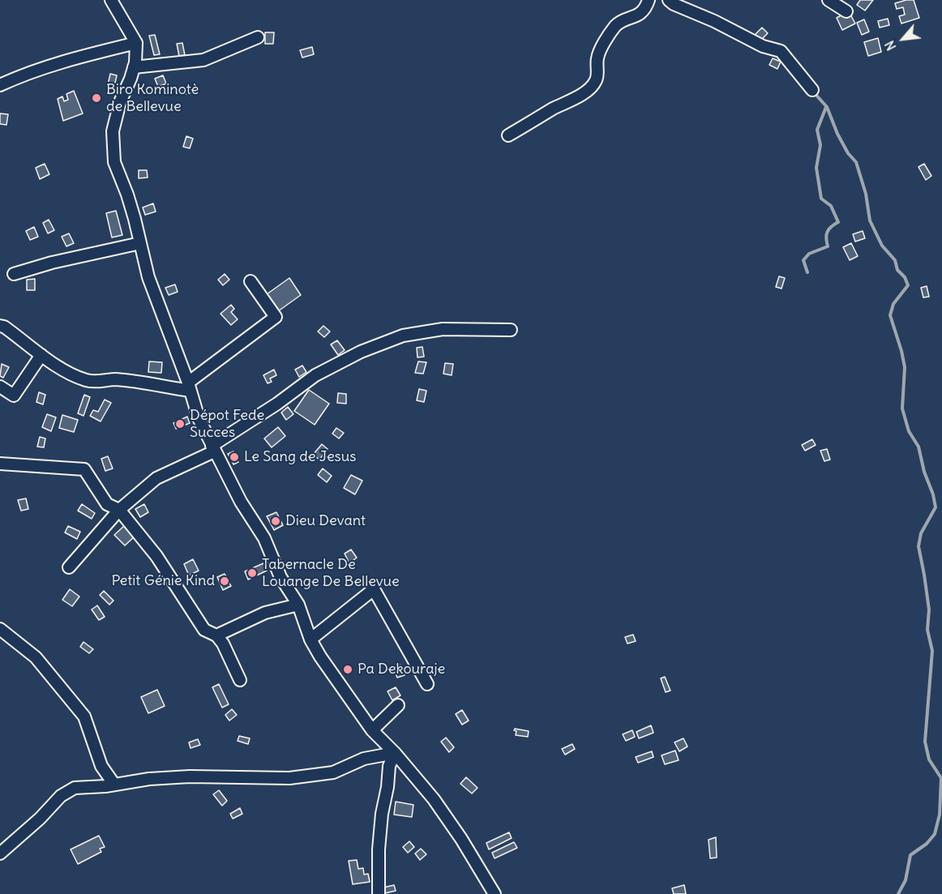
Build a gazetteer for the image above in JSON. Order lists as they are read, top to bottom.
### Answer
{
  "places": [
    "Biro Kominotè de Bellevue",
    "Dépot Fede Succes",
    "Le Sang de Jesus",
    "Dieu Devant",
    "Tabernacle De Louange De Bellevue",
    "Petit Génie Kind",
    "Pa Dekouraje"
  ],
  "north": "bottom left"
}
